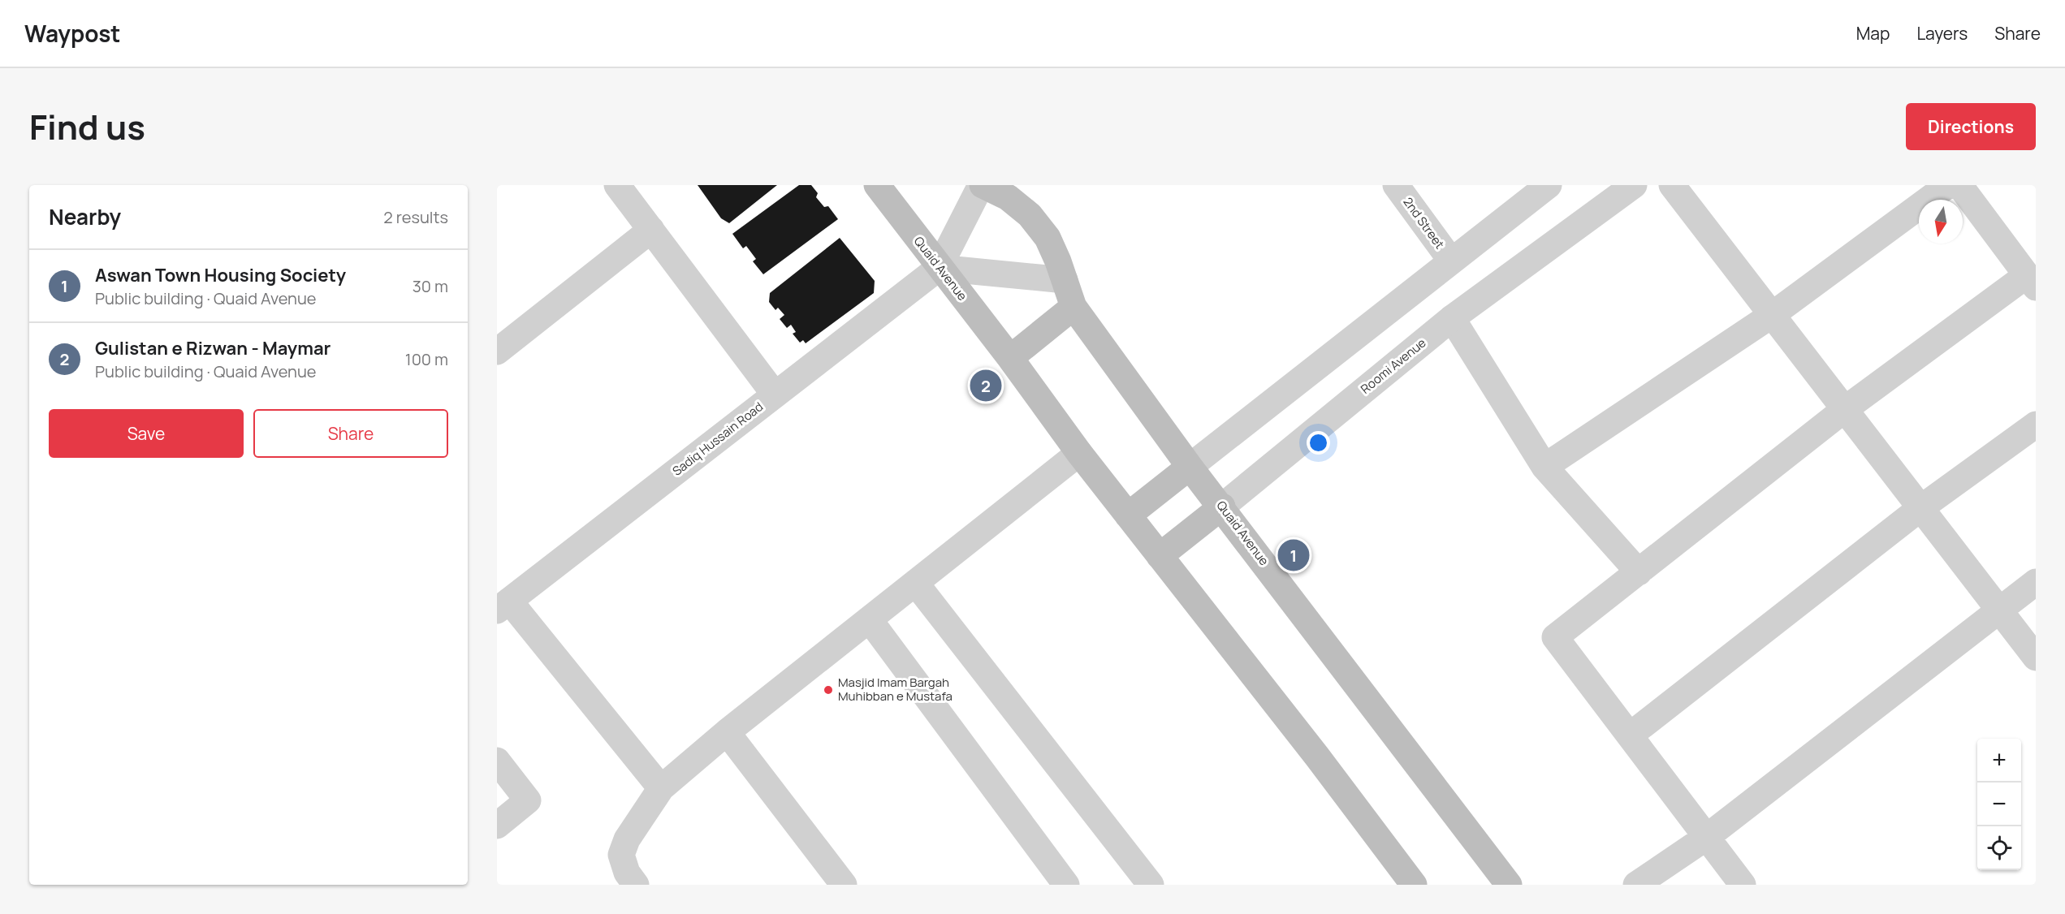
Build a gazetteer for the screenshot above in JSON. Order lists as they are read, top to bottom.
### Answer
{
  "streets": {
    "main road": ["Quaid Avenue", "Roomi Avenue"],
    "street": ["2nd Street", "Sadiq Hussain Road"]
  },
  "crossings": [
    ["Quaid Avenue", "Roomi Avenue"],
    ["Quaid Avenue", "Sadiq Hussain Road"]
  ],
  "places": ["Masjid Imam Bargah Muhibban e Mustafa"],
  "north": "bottom",
  "page": {
    "header": "Waypost",
    "nav": ["Map", "Layers", "Share"],
    "title": "Find us",
    "buttons": [
      "Directions",
      ["Save", "Share"]
    ],
    "heading": ["Nearby", "2 results"],
    "list": [
      {
        "mark": "1",
        "name": "Aswan Town Housing Society",
        "note": "Public building · Quaid Avenue",
        "value": "30 m"
      },
      {
        "mark": "2",
        "name": "Gulistan e Rizwan - Maymar",
        "note": "Public building · Quaid Avenue",
        "value": "100 m"
      }
    ],
    "pins": ["2", "1"],
    "map_buttons": ["+", "−"]
  }
}
